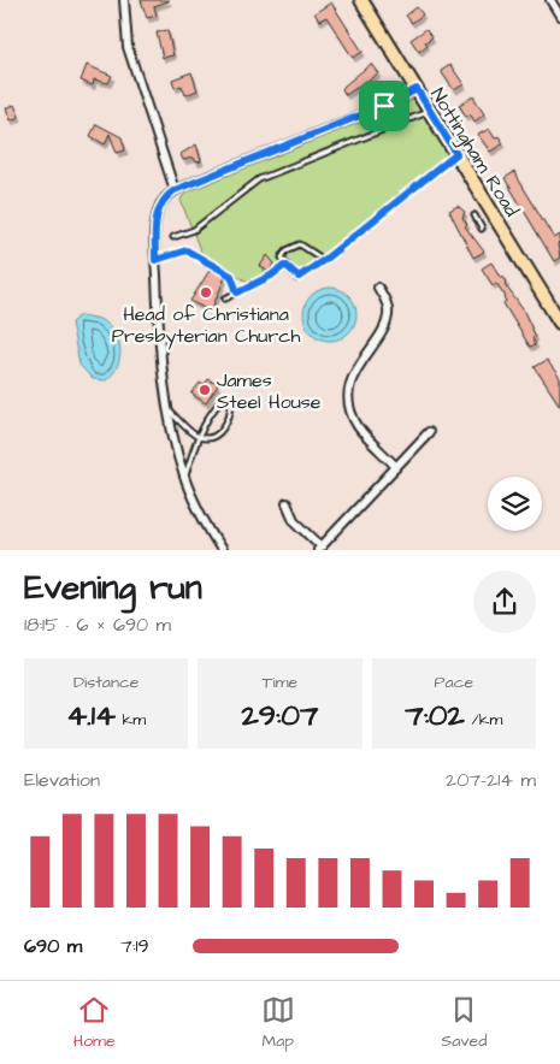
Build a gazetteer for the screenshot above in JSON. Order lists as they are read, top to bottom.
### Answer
{
  "streets": {
    "main road": ["Nottingham Road"]
  },
  "places": ["Head of Christiana Presbyterian Church", "James Steel House"],
  "page": {
    "heading": ["Evening run", "18:15 · 6 × 690 m"],
    "stats": [
      ["Distance", "4.14 km"],
      ["Time", "29:07"],
      ["Pace", "7:02 /km"]
    ],
    "chart": ["Elevation", "207–214 m"],
    "list": [
      {
        "name": "690 m",
        "note": "7:19"
      }
    ],
    "tabs": ["Home", "Map", "Saved"]
  }
}
